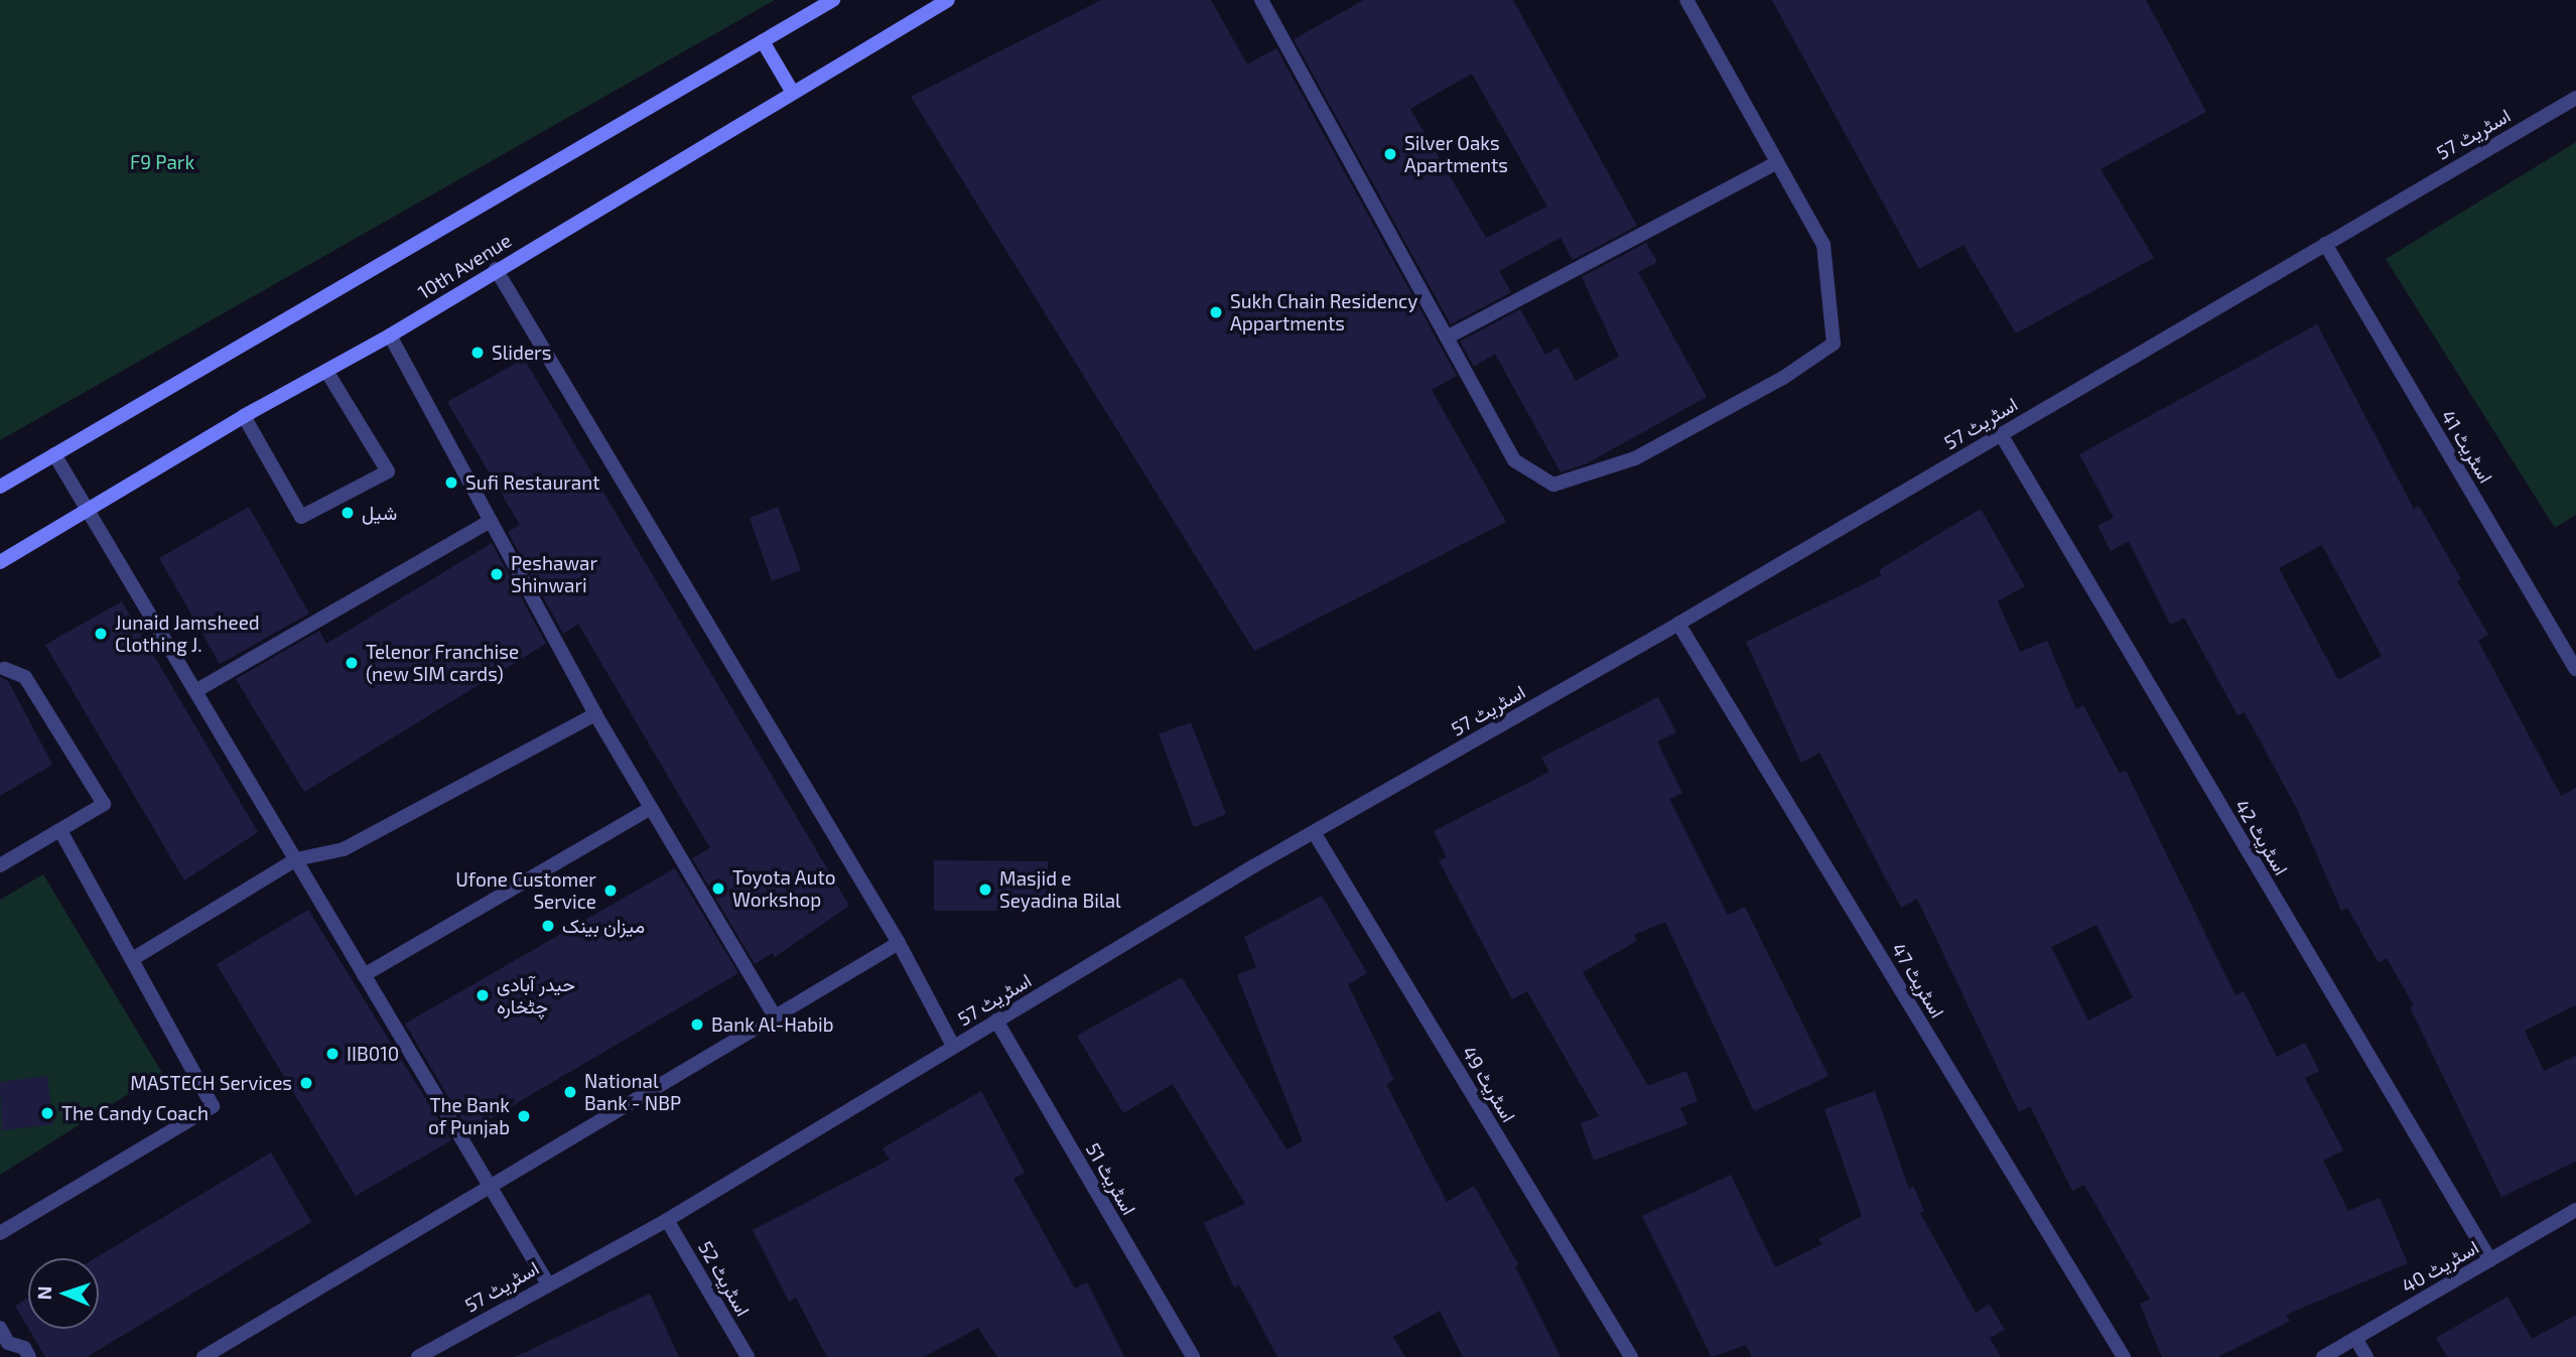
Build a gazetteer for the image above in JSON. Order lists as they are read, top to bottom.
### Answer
{
  "streets": {
    "main road": ["10th Avenue"],
    "street": [
      "اسٹریٹ 57",
      "اسٹریٹ 41",
      "اسٹریٹ 42",
      "اسٹریٹ 47",
      "اسٹریٹ 49",
      "اسٹریٹ 51",
      "اسٹریٹ 40",
      "اسٹریٹ 52"
    ]
  },
  "crossings": [
    ["اسٹریٹ 57", "اسٹریٹ 41"],
    ["اسٹریٹ 57", "اسٹریٹ 42"],
    ["اسٹریٹ 57", "اسٹریٹ 47"],
    ["اسٹریٹ 57", "اسٹریٹ 49"],
    ["اسٹریٹ 57", "اسٹریٹ 51"],
    ["اسٹریٹ 57", "اسٹریٹ 52"],
    ["اسٹریٹ 42", "اسٹریٹ 40"]
  ],
  "parks": ["F9 Park"],
  "places": [
    "Silver Oaks Apartments",
    "Sukh Chain Residency Appartments",
    "Sliders",
    "Sufi Restaurant",
    "شیل",
    "Peshawar Shinwari",
    "Junaid Jamsheed Clothing J.",
    "Telenor Franchise (new SIM cards)",
    "Toyota Auto Workshop",
    "Masjid e Seyadina Bilal",
    "Ufone Customer Service",
    "میزان بینک",
    "حیدر آبادی چٹخارہ",
    "Bank Al-Habib",
    "IIB010",
    "MASTECH Services",
    "National Bank - NBP",
    "The Candy Coach",
    "The Bank of Punjab"
  ],
  "north": "left"
}
